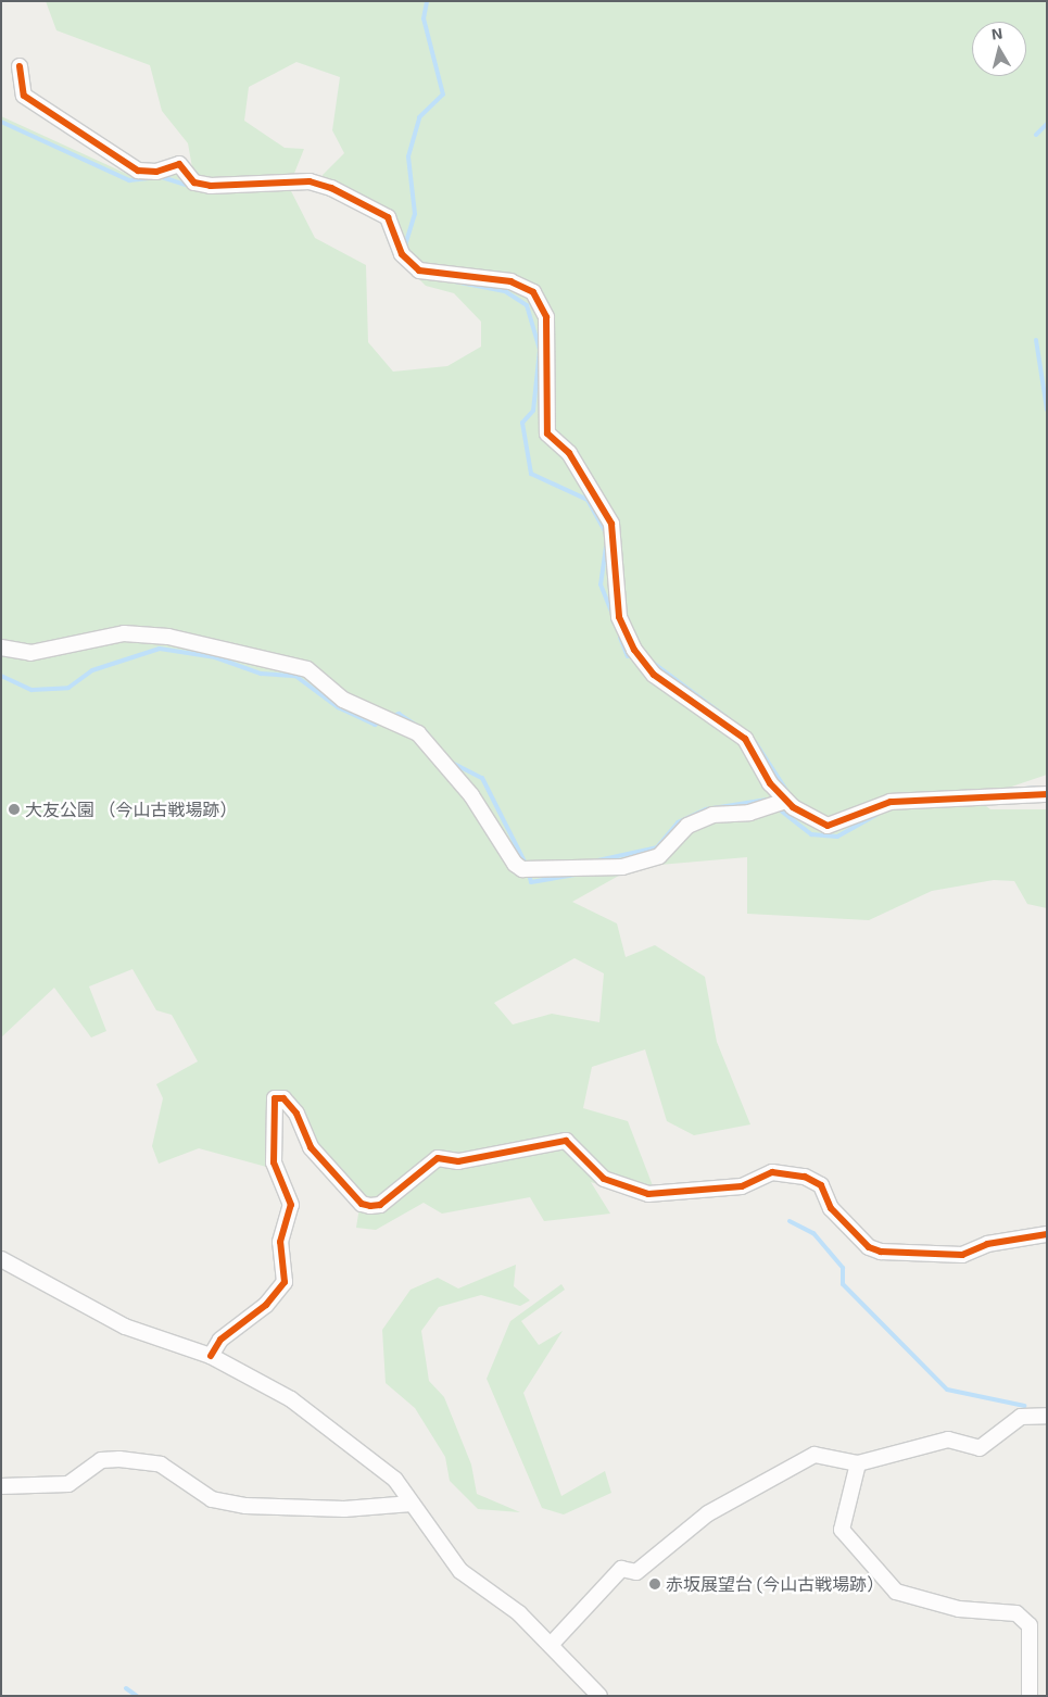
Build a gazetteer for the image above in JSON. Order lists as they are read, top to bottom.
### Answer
{
  "places": ["大友公園 （今山古戦場跡）", "赤坂展望台 (今山古戦場跡）"],
  "north": "top"
}
